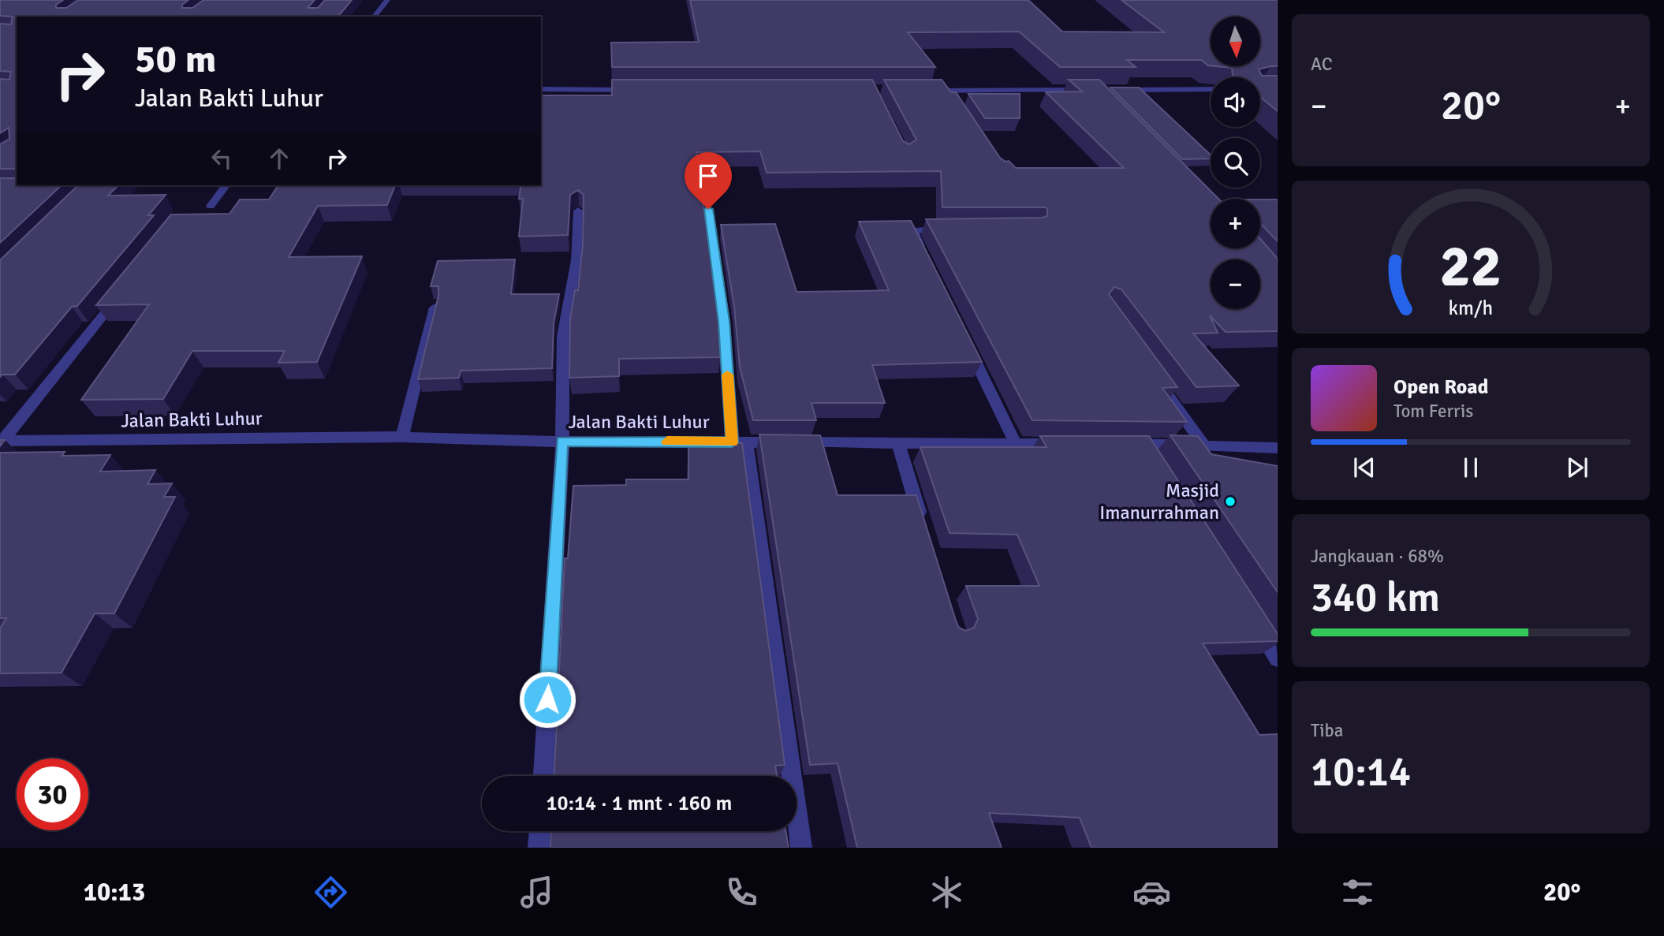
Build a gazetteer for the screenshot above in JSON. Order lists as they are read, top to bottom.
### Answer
{
  "streets": {
    "street": ["Jalan Bakti Luhur"]
  },
  "places": ["Masjid Imanurrahman"],
  "north": "bottom",
  "page": {
    "tile": [
      "AC",
      ["Jangkauan · 68%", "340 km"],
      ["Tiba", "10:14"]
    ],
    "map_buttons": ["+", "−"],
    "turn": ["50 m", "Jalan Bakti Luhur"],
    "heat": ["−", "20°", "+"],
    "song": ["Open Road", "Tom Ferris"],
    "limit": "30",
    "trip": "10:14 · 1 mnt · 160 m",
    "tabs": ["10:13", "20°"],
    "gauge": ["22", "km/h"]
  }
}
